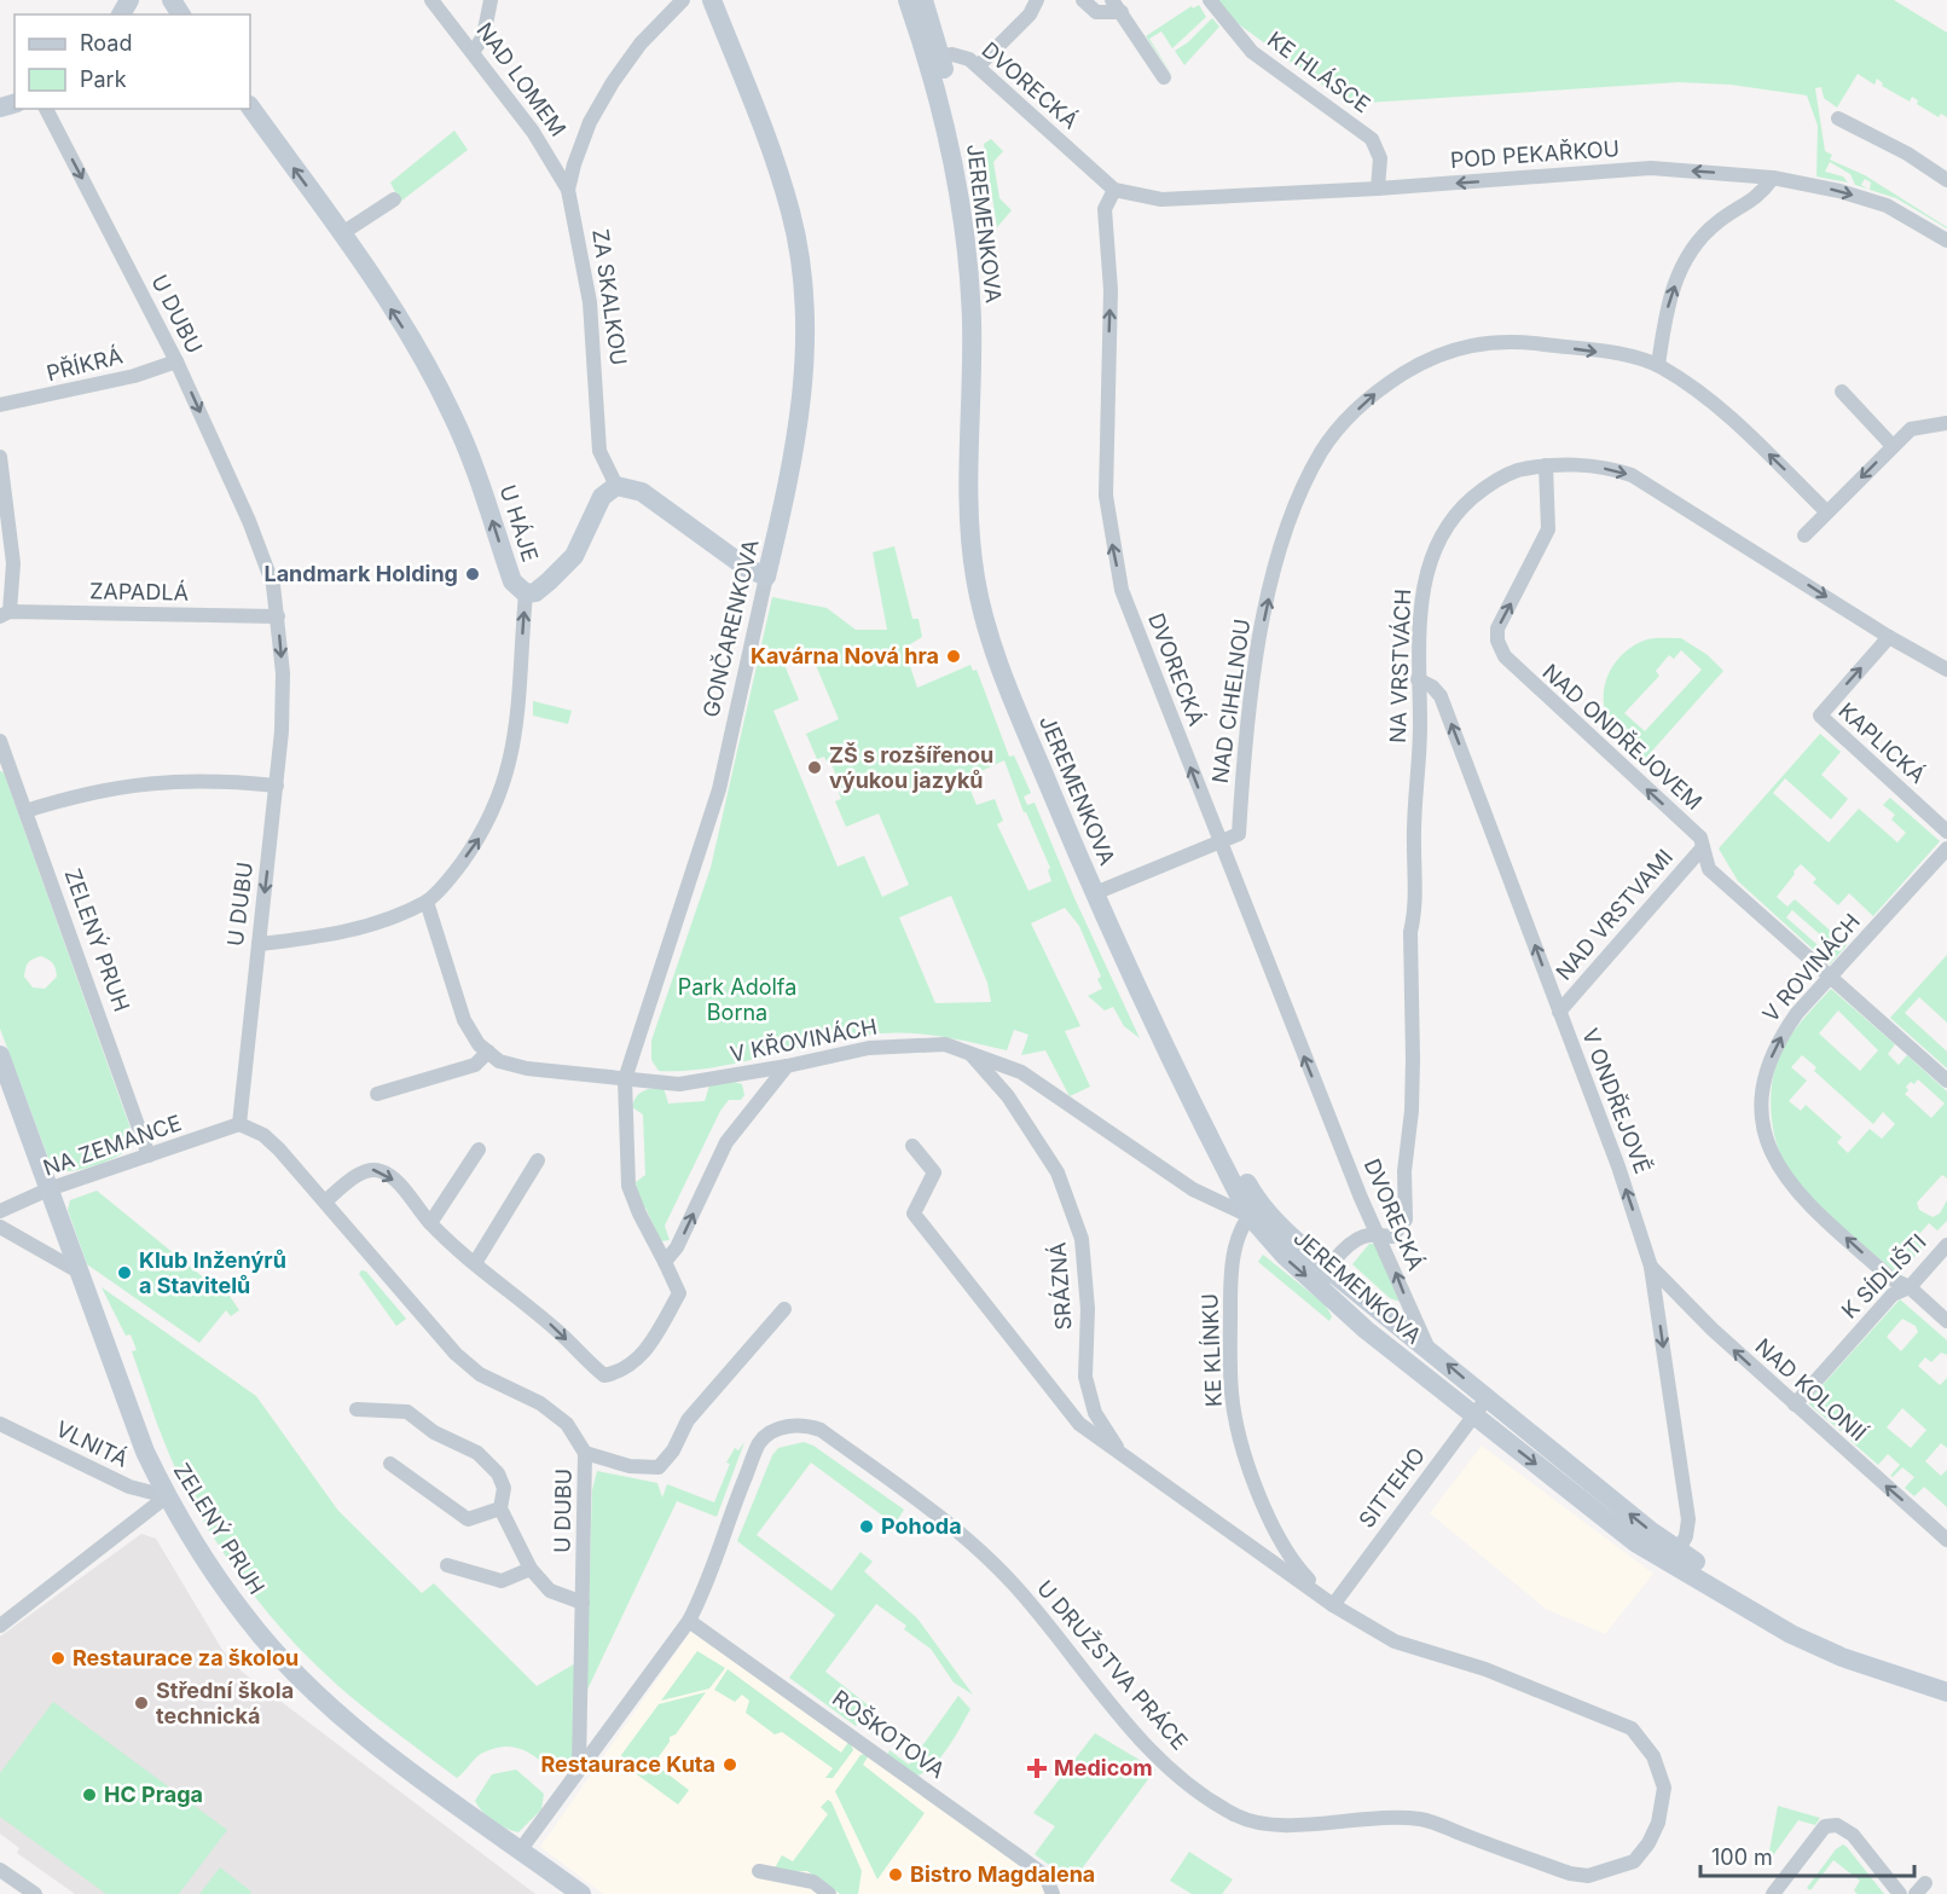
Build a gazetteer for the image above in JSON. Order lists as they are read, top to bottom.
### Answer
{
  "streets": {
    "street": [
      "KE HLÁSCE",
      "NAD LOMEM",
      "DVORECKÁ",
      "POD PEKAŘKOU",
      "JEREMENKOVA",
      "ZA SKALKOU",
      "U DUBU",
      "PŘÍKRÁ",
      "U HÁJE",
      "ZAPADLÁ",
      "GONČARENKOVA",
      "NA VRSTVÁCH",
      "NAD CIHELNOU",
      "NAD ONDŘEJOVEM",
      "KAPLICKÁ",
      "NAD VRSTVAMI",
      "ZELENÝ PRUH",
      "V ROVINÁCH",
      "V KŘOVINÁCH",
      "V ONDŘEJOVĚ",
      "NA ZEMANCE",
      "K SÍDLIŠTI",
      "SRÁZNÁ",
      "KE KLÍNKU",
      "NAD KOLONIÍ",
      "VLNITÁ",
      "SITTEHO",
      "U DRUŽSTVA PRÁCE",
      "ROŠKOTOVA"
    ]
  },
  "crossings": [
    ["KE HLÁSCE", "POD PEKAŘKOU"],
    ["NAD LOMEM", "ZA SKALKOU"],
    ["DVORECKÁ", "POD PEKAŘKOU"],
    ["DVORECKÁ", "JEREMENKOVA"],
    ["DVORECKÁ", "NA VRSTVÁCH"],
    ["DVORECKÁ", "NAD CIHELNOU"],
    ["JEREMENKOVA", "NA VRSTVÁCH"],
    ["JEREMENKOVA", "NAD CIHELNOU"],
    ["JEREMENKOVA", "V KŘOVINÁCH"],
    ["JEREMENKOVA", "V ONDŘEJOVĚ"],
    ["JEREMENKOVA", "KE KLÍNKU"],
    ["JEREMENKOVA", "SITTEHO"],
    ["U DUBU", "PŘÍKRÁ"],
    ["U DUBU", "U HÁJE"],
    ["U DUBU", "ZAPADLÁ"],
    ["U DUBU", "NA ZEMANCE"],
    ["U DUBU", "U DRUŽSTVA PRÁCE"],
    ["U HÁJE", "V KŘOVINÁCH"],
    ["GONČARENKOVA", "V KŘOVINÁCH"],
    ["NA VRSTVÁCH", "NAD ONDŘEJOVEM"],
    ["NA VRSTVÁCH", "KAPLICKÁ"],
    ["NA VRSTVÁCH", "V ONDŘEJOVĚ"],
    ["NAD ONDŘEJOVEM", "NAD VRSTVAMI"],
    ["NAD ONDŘEJOVEM", "V ROVINÁCH"],
    ["NAD VRSTVAMI", "V ONDŘEJOVĚ"],
    ["ZELENÝ PRUH", "NA ZEMANCE"],
    ["ZELENÝ PRUH", "VLNITÁ"],
    ["ZELENÝ PRUH", "U DRUŽSTVA PRÁCE"],
    ["V ROVINÁCH", "K SÍDLIŠTI"],
    ["V KŘOVINÁCH", "SRÁZNÁ"],
    ["V KŘOVINÁCH", "KE KLÍNKU"],
    ["V ONDŘEJOVĚ", "NAD KOLONIÍ"],
    ["K SÍDLIŠTI", "NAD KOLONIÍ"],
    ["SRÁZNÁ", "U DRUŽSTVA PRÁCE"],
    ["KE KLÍNKU", "SITTEHO"],
    ["KE KLÍNKU", "U DRUŽSTVA PRÁCE"],
    ["SITTEHO", "U DRUŽSTVA PRÁCE"],
    ["U DRUŽSTVA PRÁCE", "ROŠKOTOVA"]
  ],
  "one_way": [
    "DVORECKÁ",
    "U DUBU",
    "U HÁJE",
    "NAD ONDŘEJOVEM",
    "V ROVINÁCH",
    "NAD KOLONIÍ"
  ],
  "parks": ["Park Adolfa Borna"],
  "places": {
    "other": [
      "Landmark Holding",
      "Kavárna Nová hra",
      "ZŠ s rozšířenou výukou jazyků",
      "Klub Inženýrů a Stavitelů",
      "Pohoda",
      "Restaurace za školou",
      "Střední škola technická",
      "Restaurace Kuta",
      "HC Praga",
      "Bistro Magdalena"
    ],
    "health": ["Medicom"]
  },
  "legend": ["Road", "Park"],
  "scale_bar": "100 m"
}
